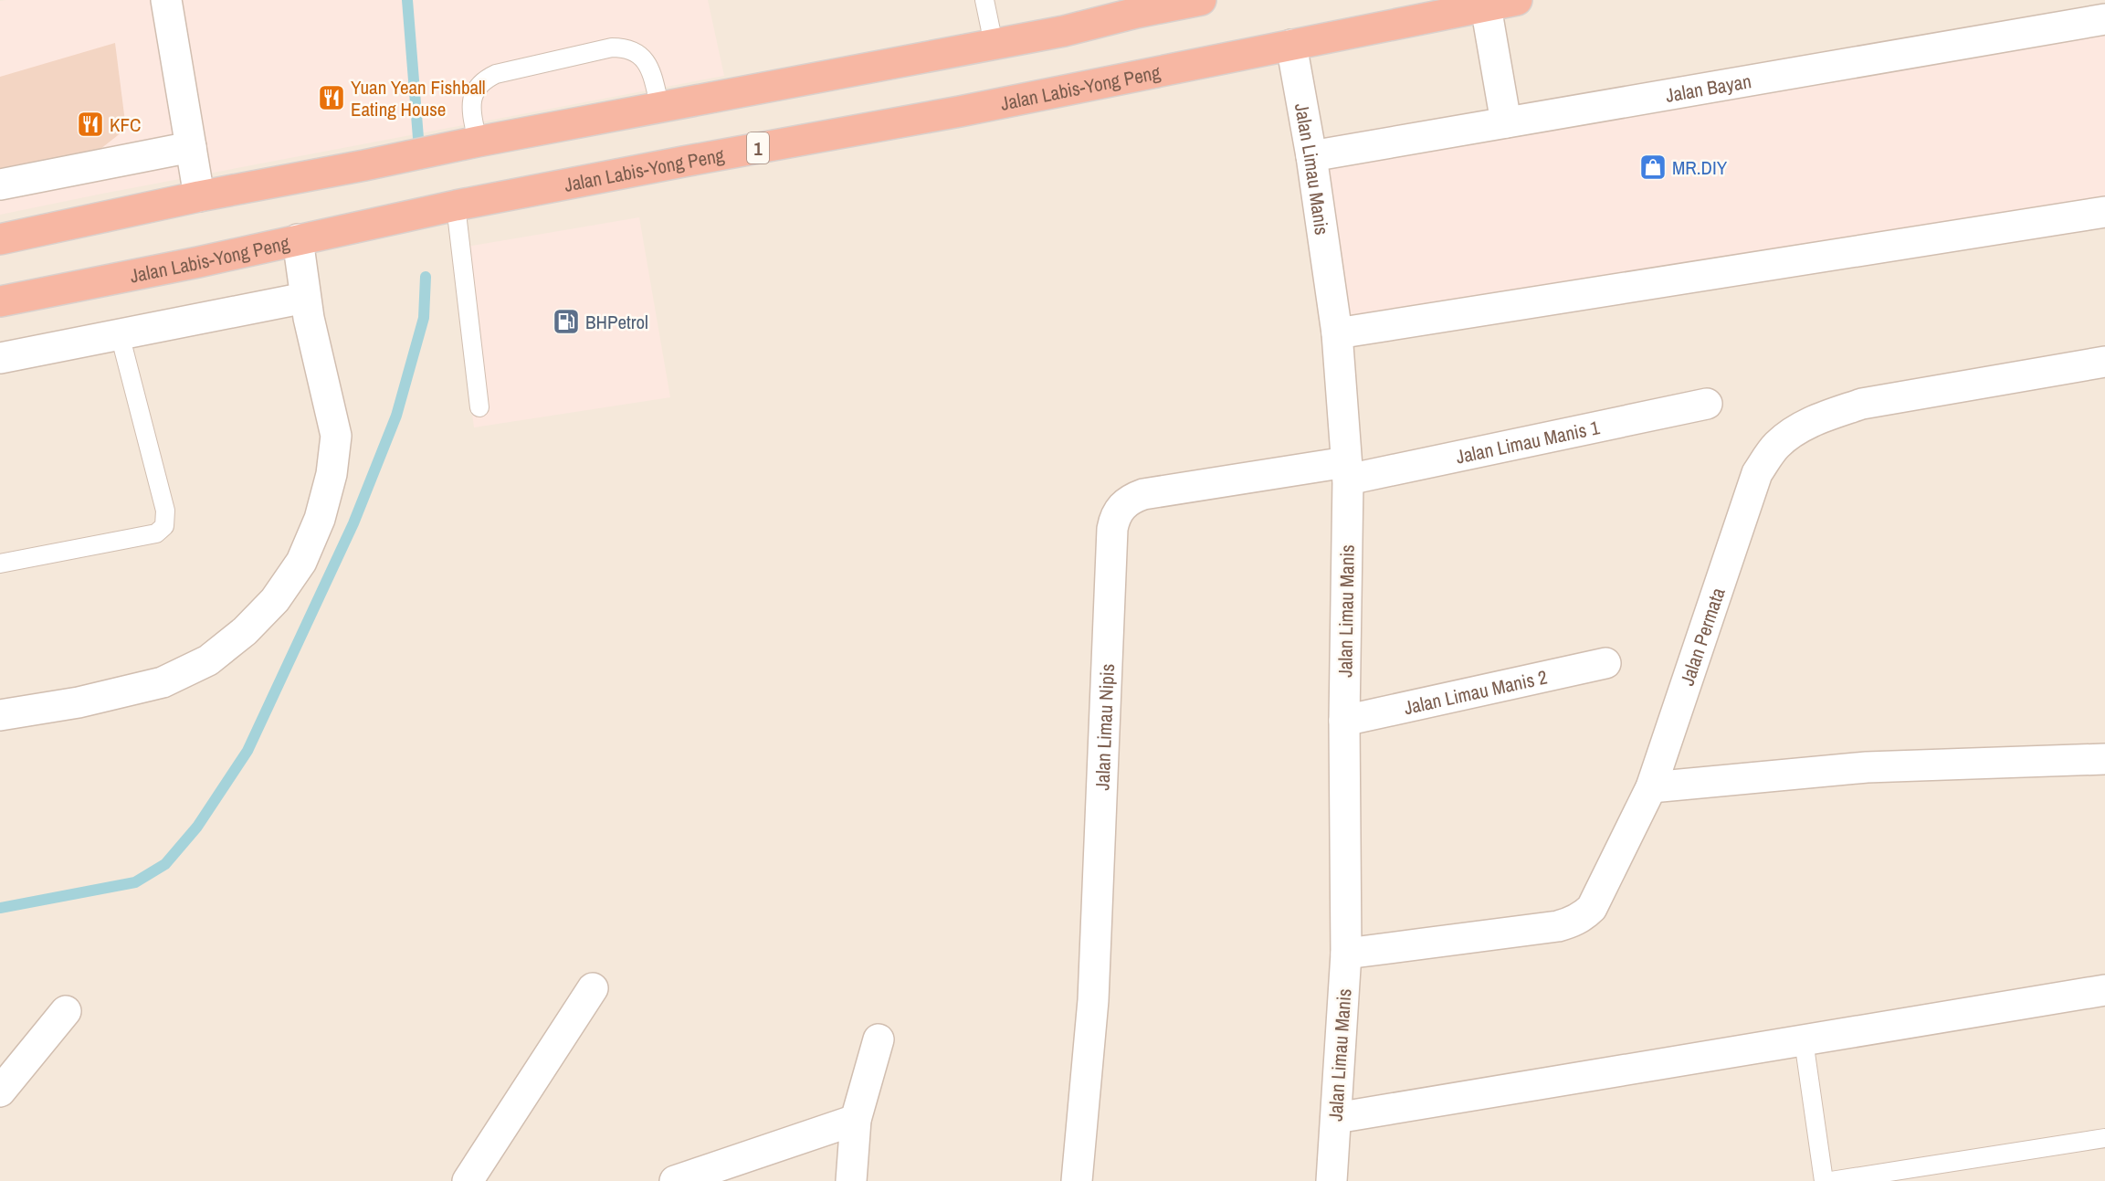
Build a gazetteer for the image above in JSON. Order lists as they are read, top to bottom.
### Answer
{
  "streets": {
    "highway": ["Jalan Labis-Yong Peng", "1"],
    "street": [
      "Jalan Bayan",
      "Jalan Limau Manis",
      "Jalan Limau Manis 1",
      "Jalan Permata",
      "Jalan Limau Manis 2",
      "Jalan Limau Nipis"
    ]
  },
  "crossings": [
    ["Jalan Labis-Yong Peng", "Jalan Limau Manis"],
    ["Jalan Bayan", "Jalan Limau Manis"],
    ["Jalan Limau Manis", "Jalan Limau Manis 1"],
    ["Jalan Limau Manis", "Jalan Permata"],
    ["Jalan Limau Manis", "Jalan Limau Manis 2"],
    ["Jalan Limau Manis", "Jalan Limau Nipis"],
    ["Jalan Limau Manis 1", "Jalan Limau Nipis"]
  ],
  "places": {
    "restaurant": ["Yuan Yean Fishball Eating House", "KFC"],
    "shop": ["MR.DIY"],
    "fuel station": ["BHPetrol"]
  }
}
